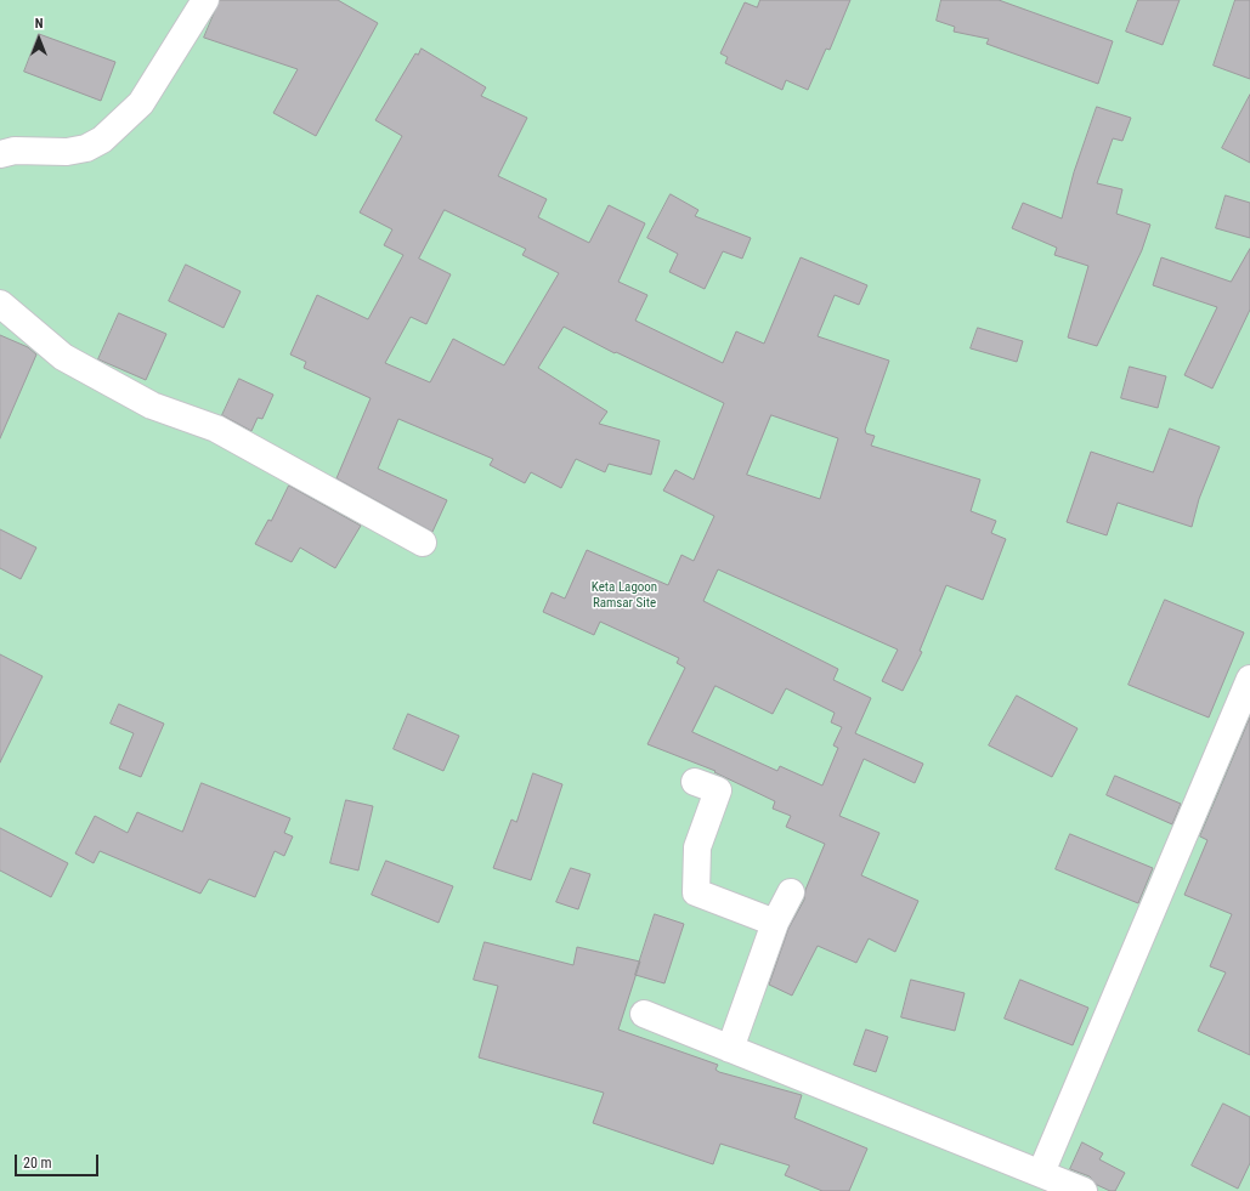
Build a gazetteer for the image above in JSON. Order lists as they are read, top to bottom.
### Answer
{
  "parks": ["Keta Lagoon Ramsar Site"],
  "scale_bar": "20 m",
  "north": "top"
}
